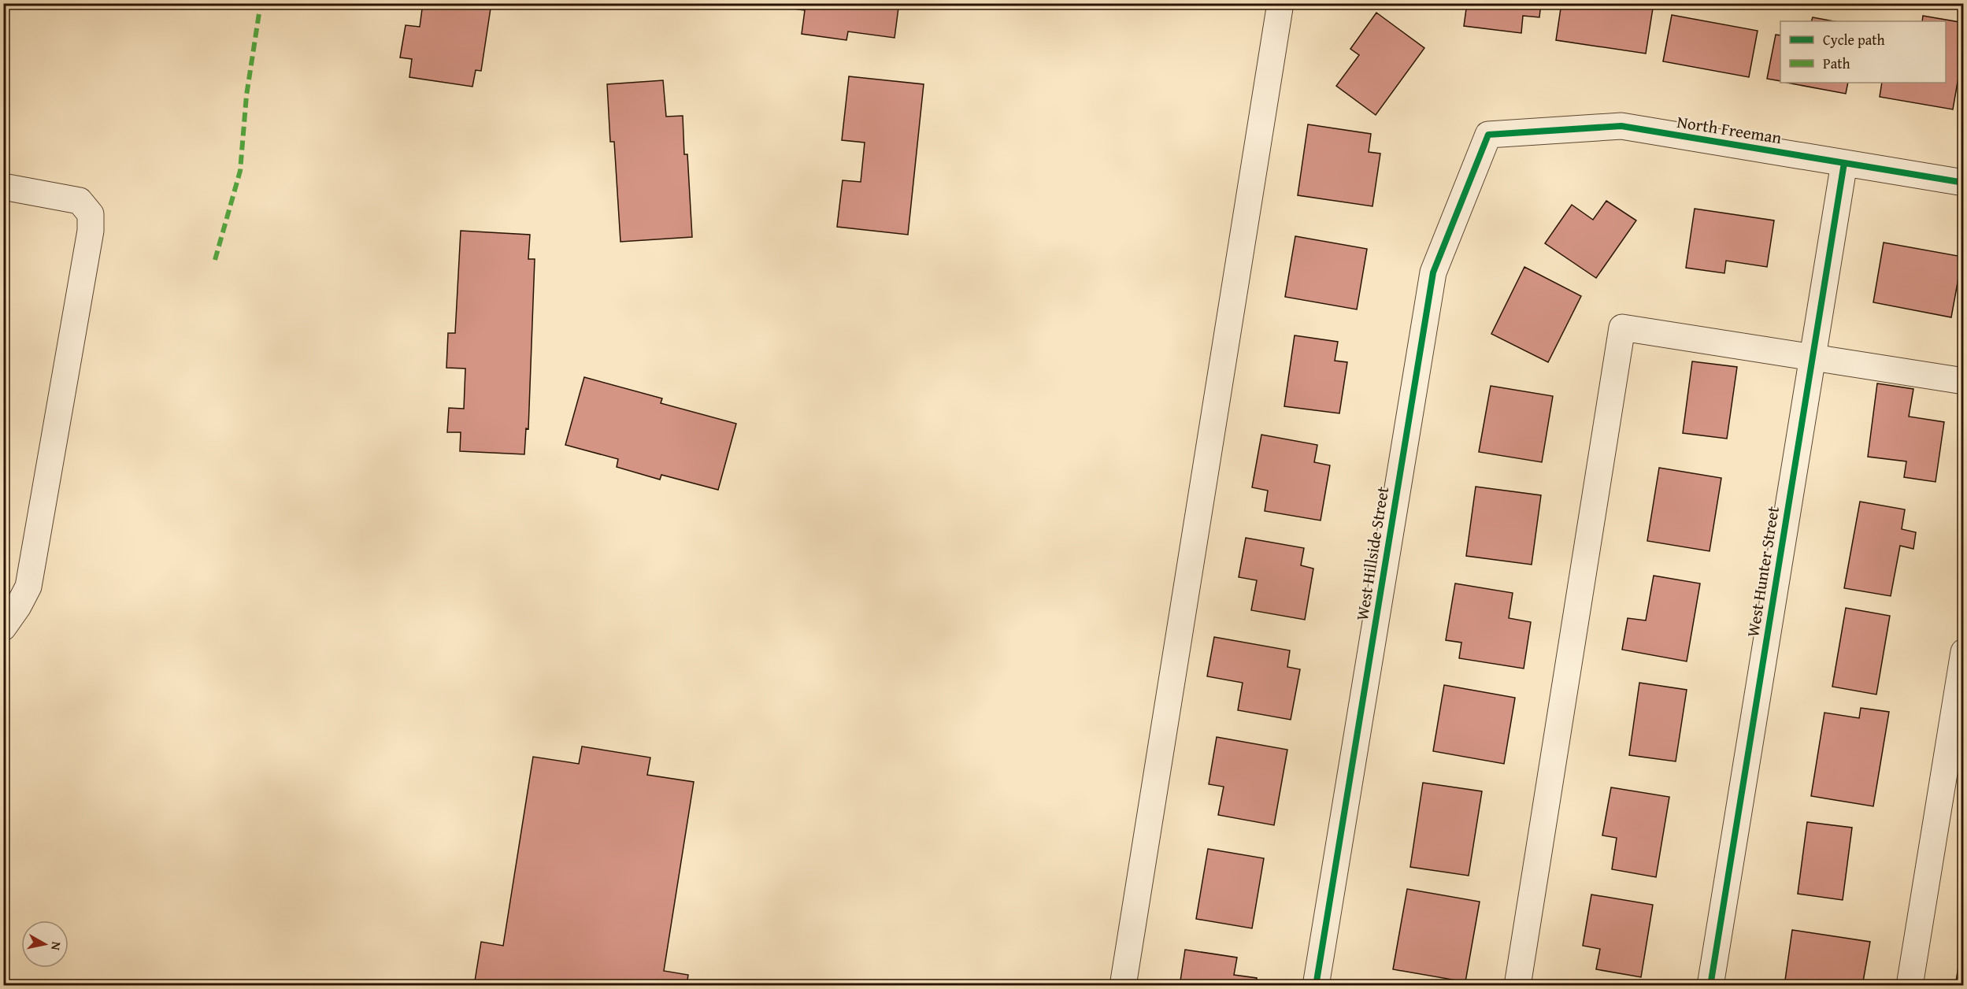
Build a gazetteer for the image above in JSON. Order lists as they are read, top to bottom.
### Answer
{
  "streets": {
    "street": ["North Freeman", "West Hillside Street", "West Hunter Street"]
  },
  "crossings": [
    ["North Freeman", "West Hillside Street"],
    ["North Freeman", "West Hunter Street"]
  ],
  "legend": ["Cycle path", "Path"],
  "north": "right"
}
